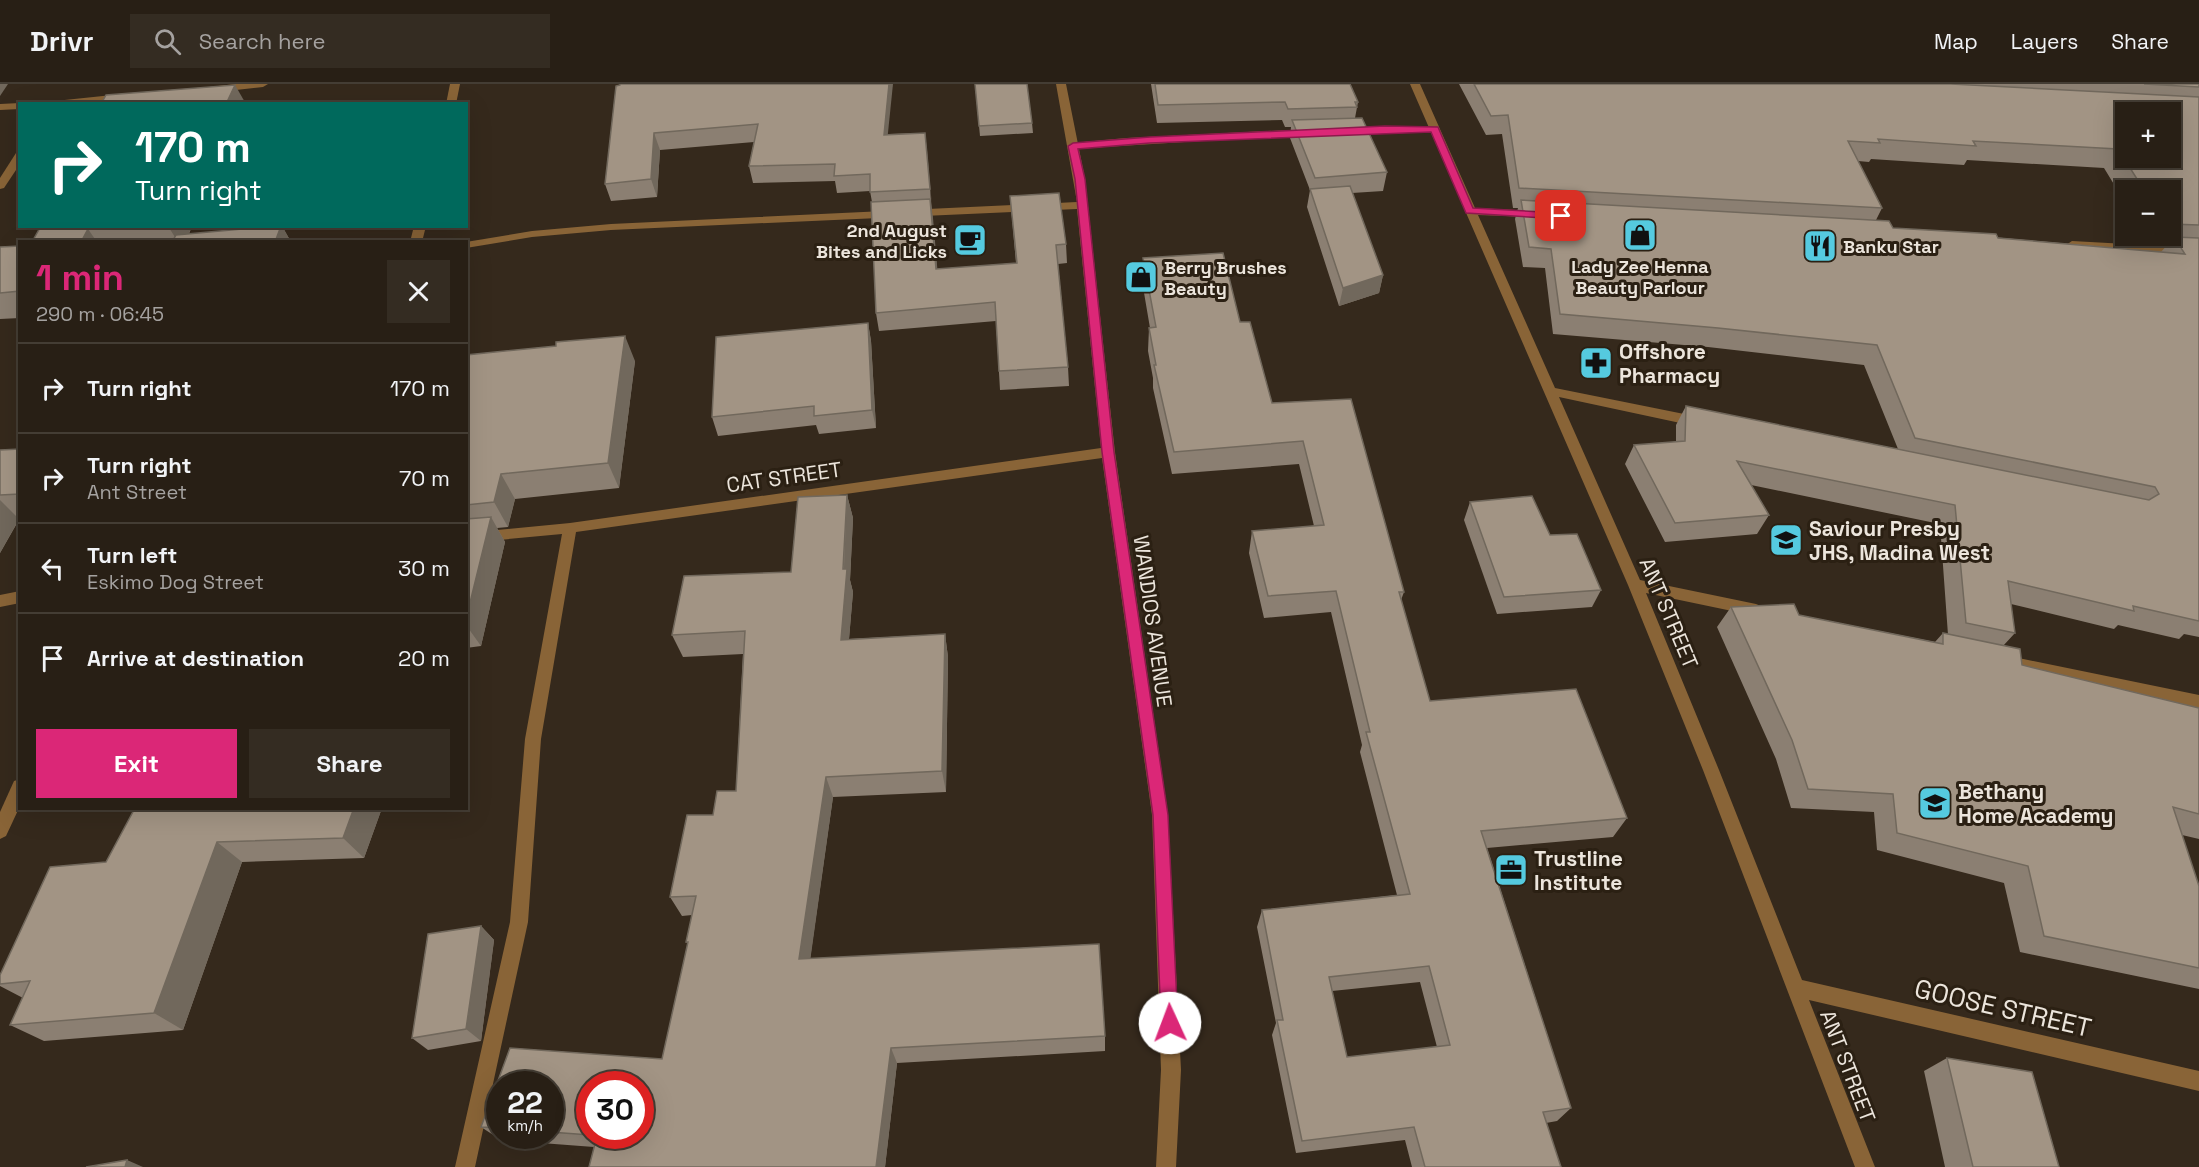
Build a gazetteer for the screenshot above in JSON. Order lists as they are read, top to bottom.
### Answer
{
  "streets": {
    "street": [
      "CAT STREET",
      "ANT STREET",
      "WANDIOS AVENUE",
      "GOOSE STREET"
    ]
  },
  "crossings": [
    ["CAT STREET", "WANDIOS AVENUE"],
    ["ANT STREET", "GOOSE STREET"]
  ],
  "places": {
    "shop": ["Lady Zee Henna Beauty Parlour", "Berry Brushes Beauty"],
    "cafe": ["2nd August Bites and Licks"],
    "restaurant": ["Banku Star"],
    "pharmacy": ["Offshore Pharmacy"],
    "school or university": ["Saviour Presby JHS, Madina West", "Bethany Home Academy"],
    "office": ["Trustline Institute"]
  },
  "page": {
    "header": "Drivr",
    "search": "Search here",
    "nav": ["Map", "Layers", "Share"],
    "map_buttons": ["+", "−"],
    "turn": ["170 m", "Turn right"],
    "heading": ["1 min", "290 m · 06:45"],
    "list": [
      {
        "name": "Turn right",
        "value": "170 m"
      },
      {
        "name": "Turn right",
        "note": "Ant Street",
        "value": "70 m"
      },
      {
        "name": "Turn left",
        "note": "Eskimo Dog Street",
        "value": "30 m"
      },
      {
        "name": "Arrive at destination",
        "value": "20 m"
      }
    ],
    "buttons": ["Exit", "Share"],
    "speed": "22 km/h",
    "limit": "30"
  }
}
